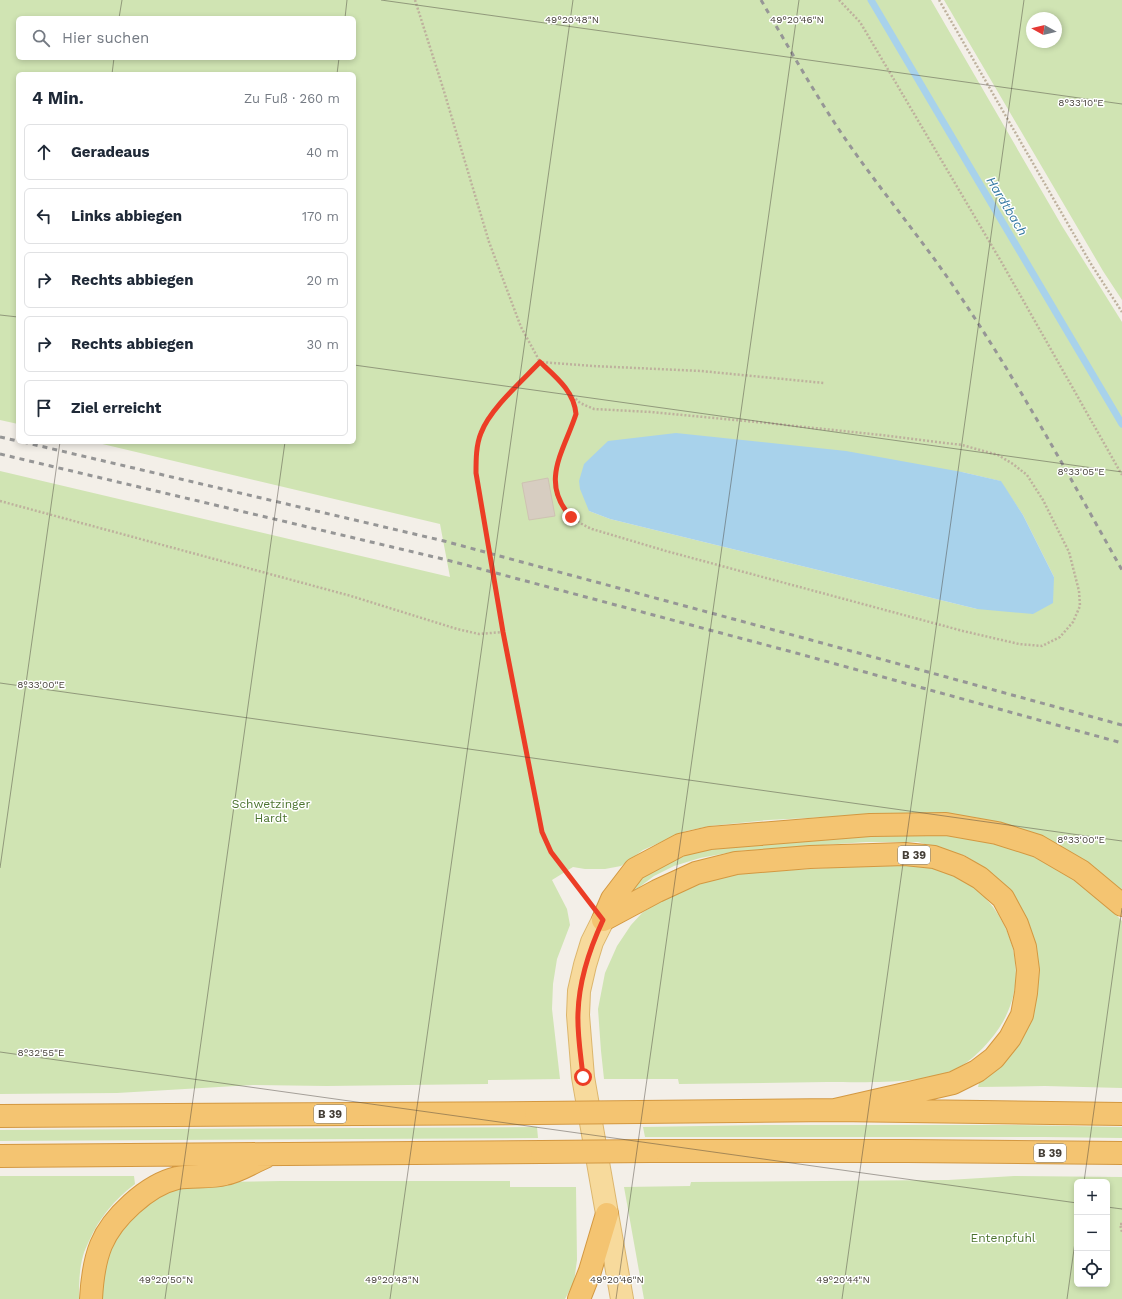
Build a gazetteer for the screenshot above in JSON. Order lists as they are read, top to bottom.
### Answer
{
  "streets": {
    "highway": ["B 39"]
  },
  "water": ["Hardtbach"],
  "parks": ["Schwetzinger Hardt", "Entenpfuhl"],
  "north": "left",
  "page": {
    "search": "Hier suchen",
    "heading": ["4 Min.", "Zu Fuß · 260 m"],
    "list": [
      ["Geradeaus", "40 m"],
      ["Links abbiegen", "170 m"],
      ["Rechts abbiegen", "20 m"],
      ["Rechts abbiegen", "30 m"],
      "Ziel erreicht"
    ],
    "map_buttons": ["+", "−"]
  },
  "coordinates": [
    "49°20'48\"N",
    "49°20'46\"N",
    "8°33'10\"E",
    "8°33'05\"E",
    "8°33'00\"E",
    "8°32'55\"E",
    "49°20'50\"N",
    "49°20'44\"N"
  ]
}
